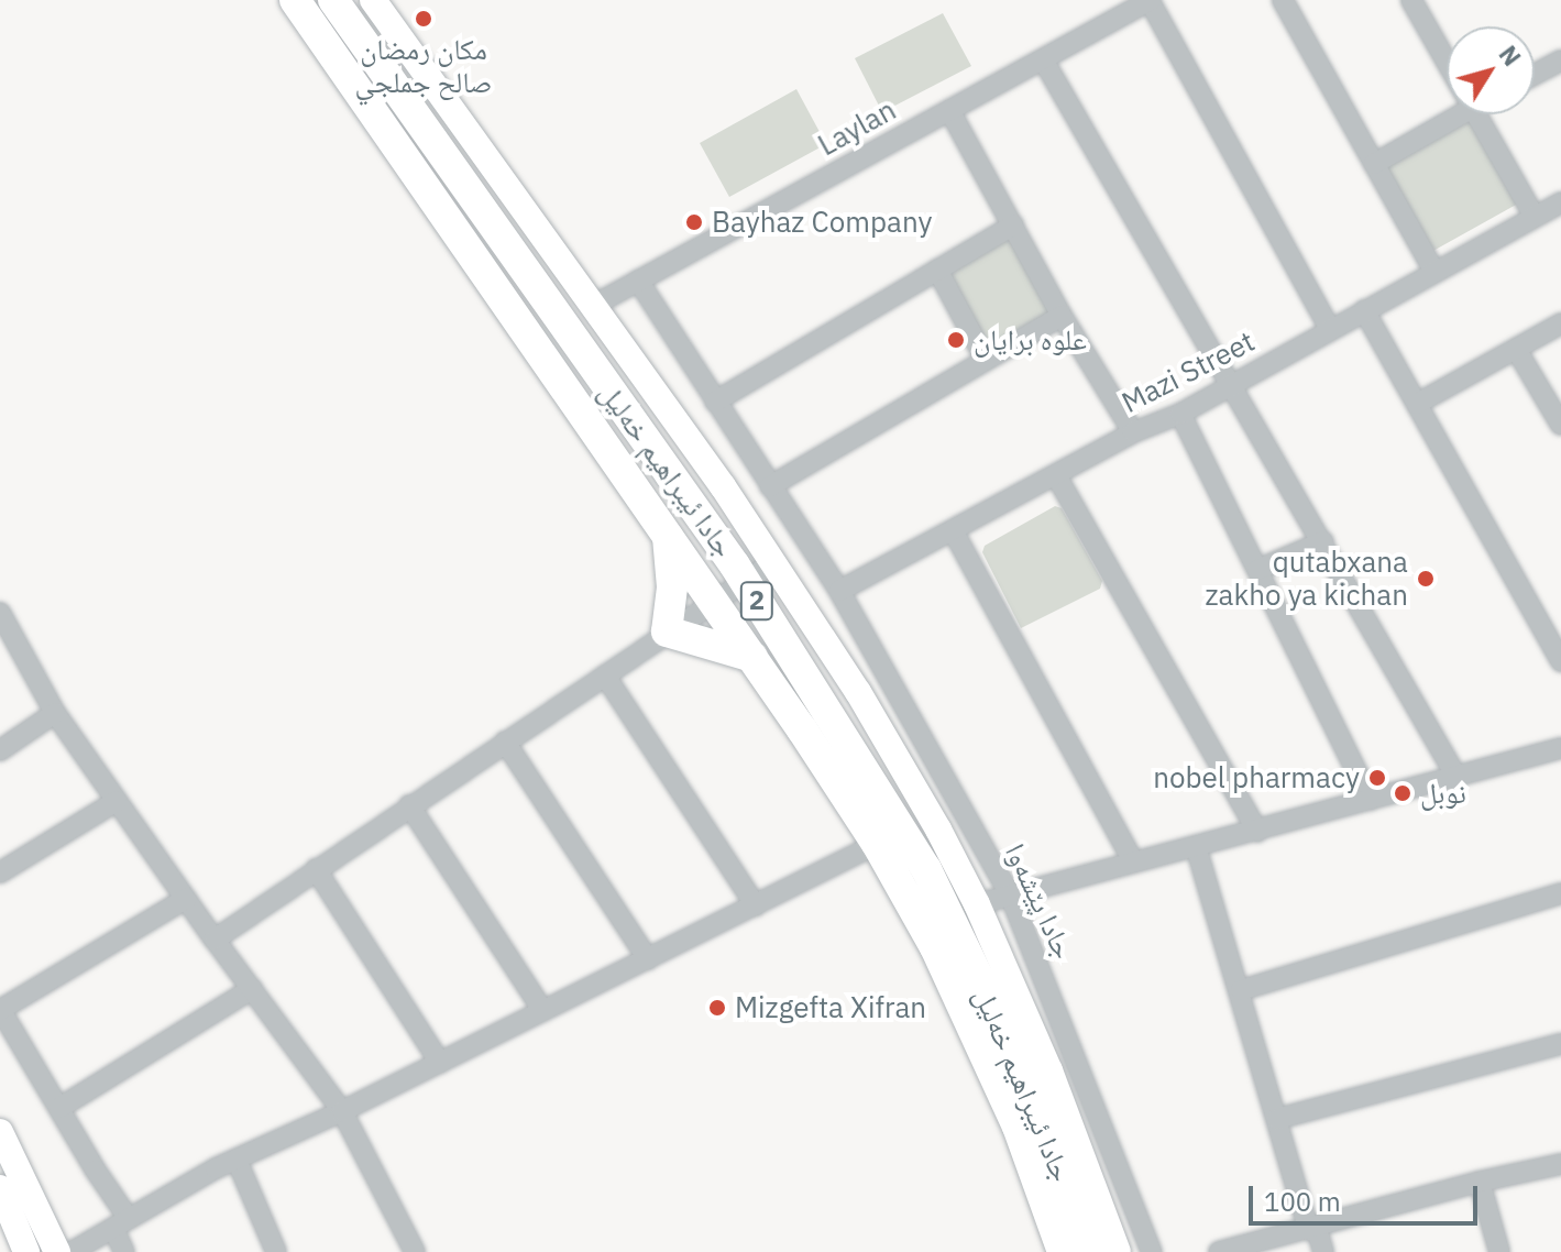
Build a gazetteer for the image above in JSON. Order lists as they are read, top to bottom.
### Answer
{
  "streets": {
    "highway": ["جادا ئیبراهیم خەلیل", "2"],
    "street": ["Laylan", "Mazi Street", "جادا پێشەوا"]
  },
  "crossings": [
    ["Laylan", "جادا ئیبراهیم خەلیل"],
    ["Laylan", "جادا پێشەوا"],
    ["Mazi Street", "جادا پێشەوا"]
  ],
  "places": [
    "مكان رمضان صالح جملجي",
    "Bayhaz Company",
    "علوه برايان",
    "qutabxana zakho ya kichan",
    "nobel pharmacy",
    "نوبل",
    "Mizgefta Xifran"
  ],
  "scale_bar": "100 m",
  "north": "top right"
}
